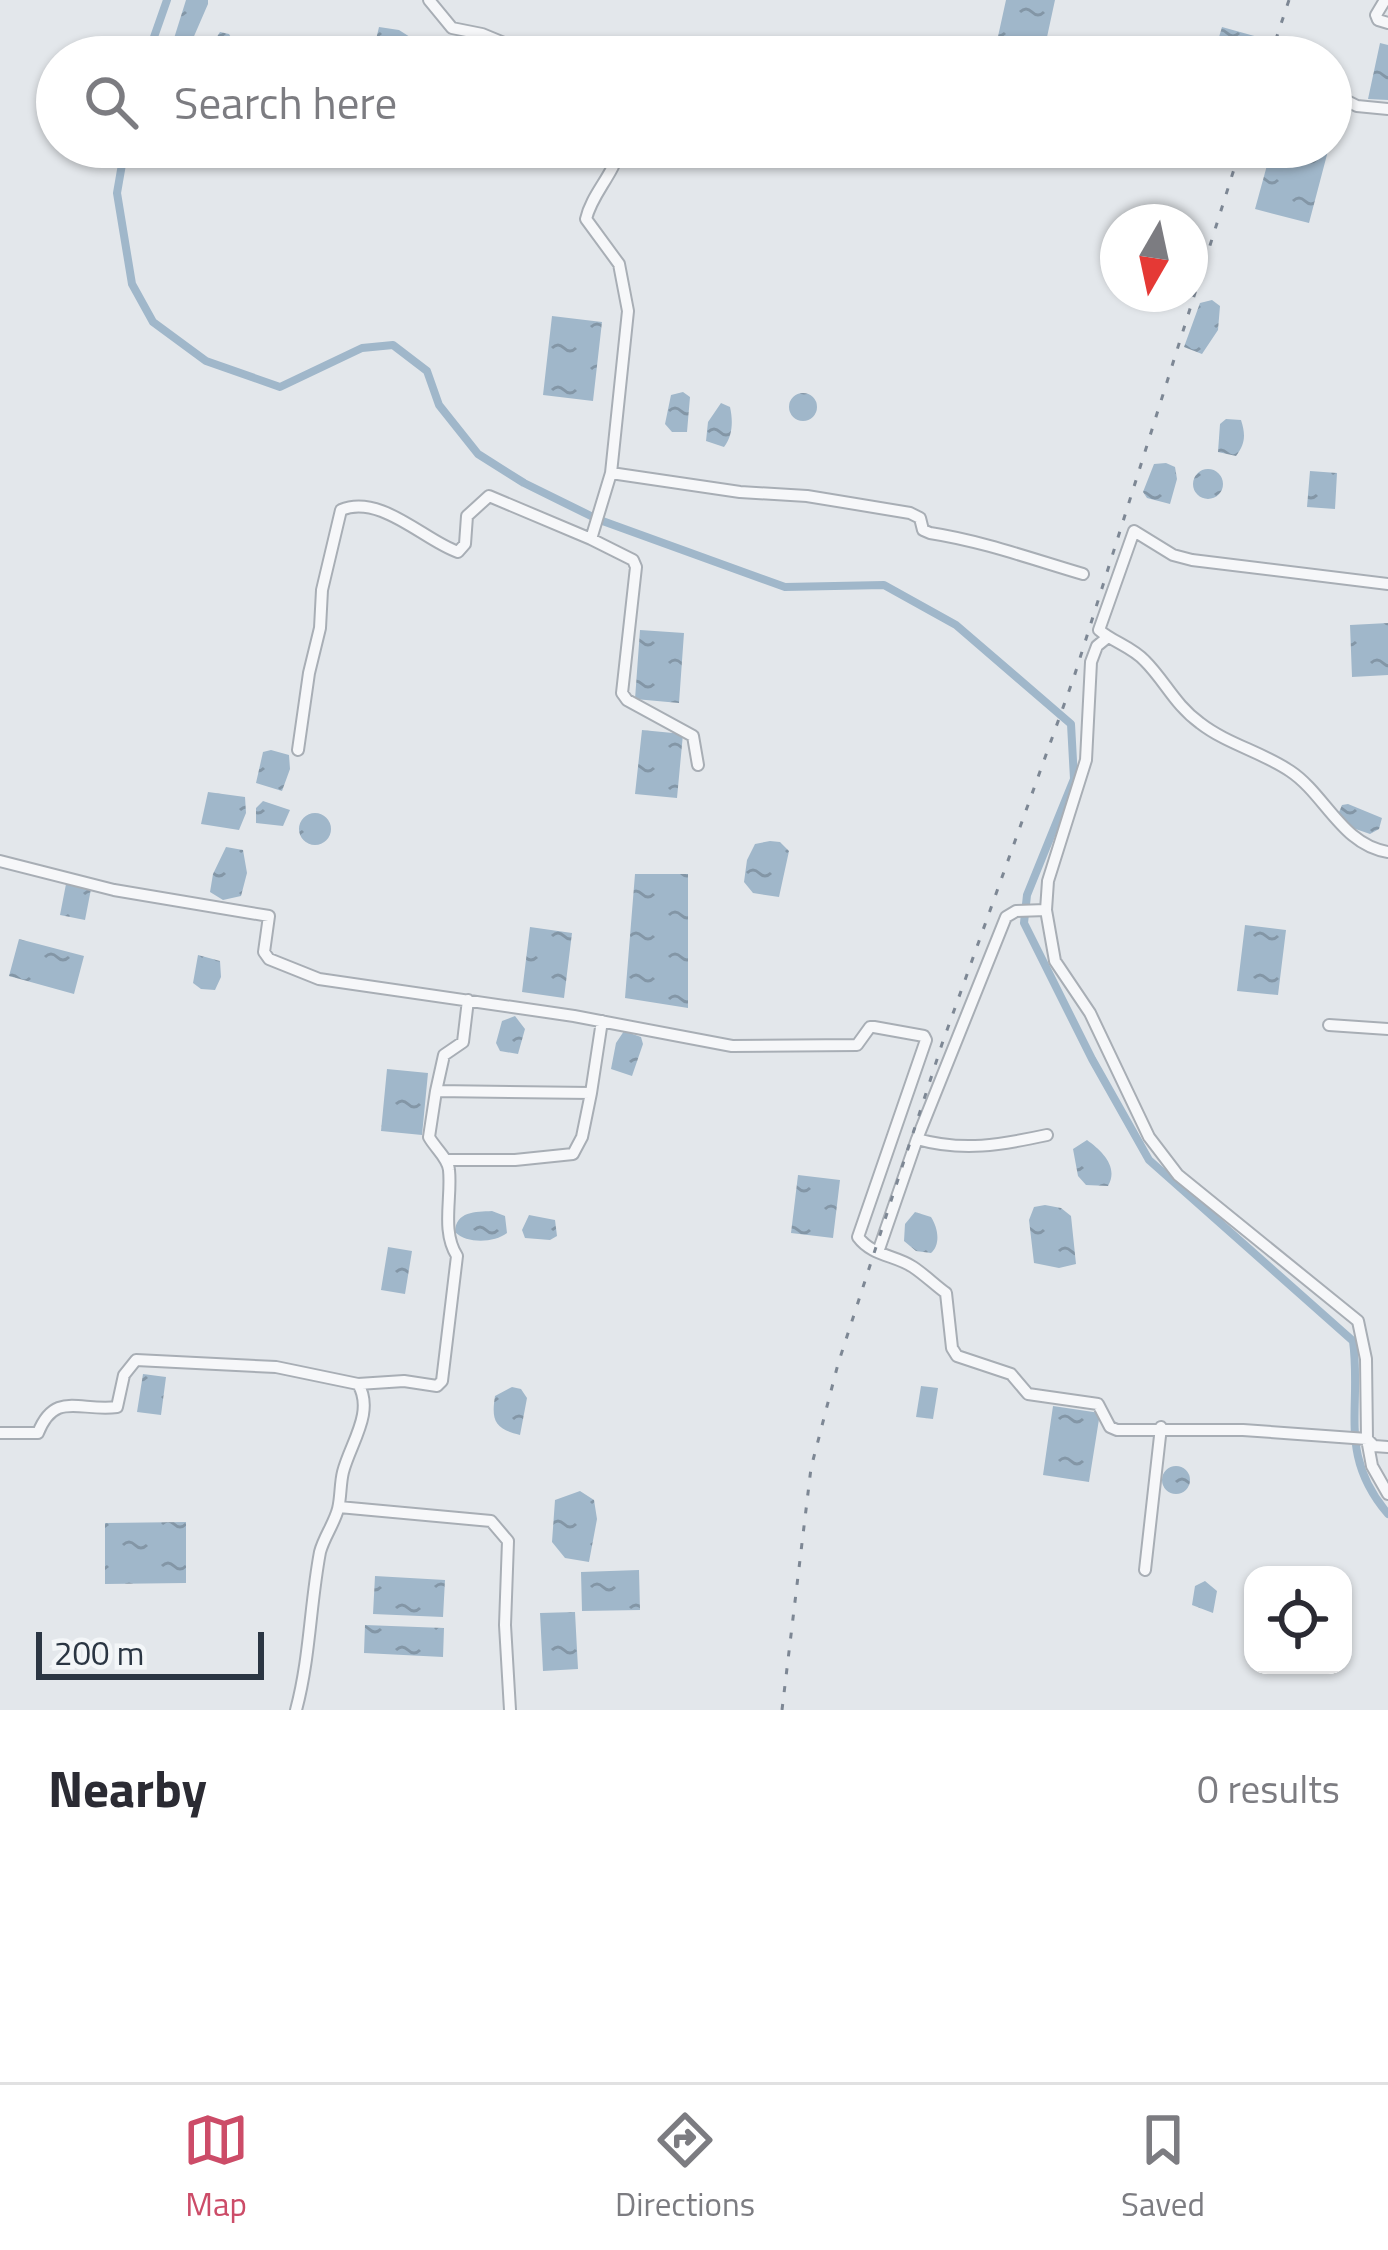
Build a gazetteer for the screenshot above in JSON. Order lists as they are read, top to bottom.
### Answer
{
  "scale_bar": "200 m",
  "north": "bottom",
  "page": {
    "search": "Search here",
    "scale": "200 m",
    "heading": ["Nearby", "0 results"],
    "nav": ["Map", "Directions", "Saved"]
  }
}
